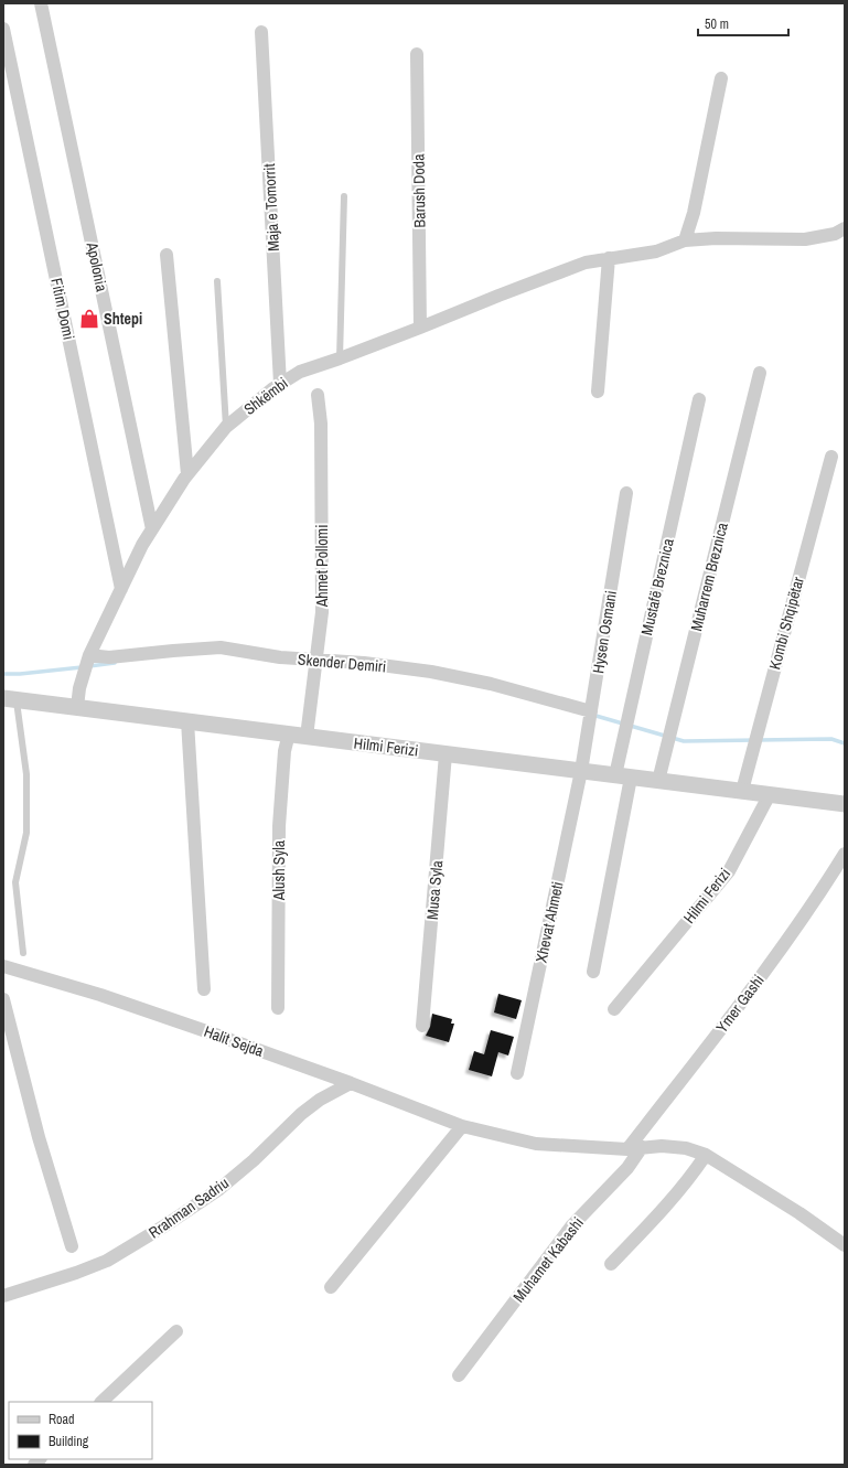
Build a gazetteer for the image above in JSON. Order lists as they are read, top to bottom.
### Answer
{
  "streets": {
    "street": [
      "Barush Doda",
      "Maja e Tomorrit",
      "Apolonia",
      "Fitim Domi",
      "Shkëmbi",
      "Ahmet Pollomi",
      "Muharrem Breznica",
      "Mustafë Breznica",
      "Kombi Shqipëtar",
      "Hysen Osmani",
      "Skender Demiri",
      "Hilmi Ferizi",
      "Alush Syla",
      "Musa Syla",
      "Xhevat Ahmeti",
      "Ymer Gashi",
      "Halit Sejda",
      "Rrahman Sadriu",
      "Muhamet Kabashi"
    ]
  },
  "crossings": [
    ["Barush Doda", "Shkëmbi"],
    ["Maja e Tomorrit", "Shkëmbi"],
    ["Apolonia", "Shkëmbi"],
    ["Fitim Domi", "Shkëmbi"],
    ["Shkëmbi", "Skender Demiri"],
    ["Shkëmbi", "Hilmi Ferizi"],
    ["Ahmet Pollomi", "Skender Demiri"],
    ["Ahmet Pollomi", "Hilmi Ferizi"],
    ["Muharrem Breznica", "Hilmi Ferizi"],
    ["Mustafë Breznica", "Hilmi Ferizi"],
    ["Kombi Shqipëtar", "Hilmi Ferizi"],
    ["Hysen Osmani", "Skender Demiri"],
    ["Hysen Osmani", "Hilmi Ferizi"],
    ["Hysen Osmani", "Xhevat Ahmeti"],
    ["Hilmi Ferizi", "Alush Syla"],
    ["Hilmi Ferizi", "Musa Syla"],
    ["Hilmi Ferizi", "Xhevat Ahmeti"],
    ["Ymer Gashi", "Halit Sejda"],
    ["Halit Sejda", "Rrahman Sadriu"]
  ],
  "places": {
    "shop": ["Shtepi"]
  },
  "legend": ["Road", "Building"],
  "scale_bar": "50 m"
}
